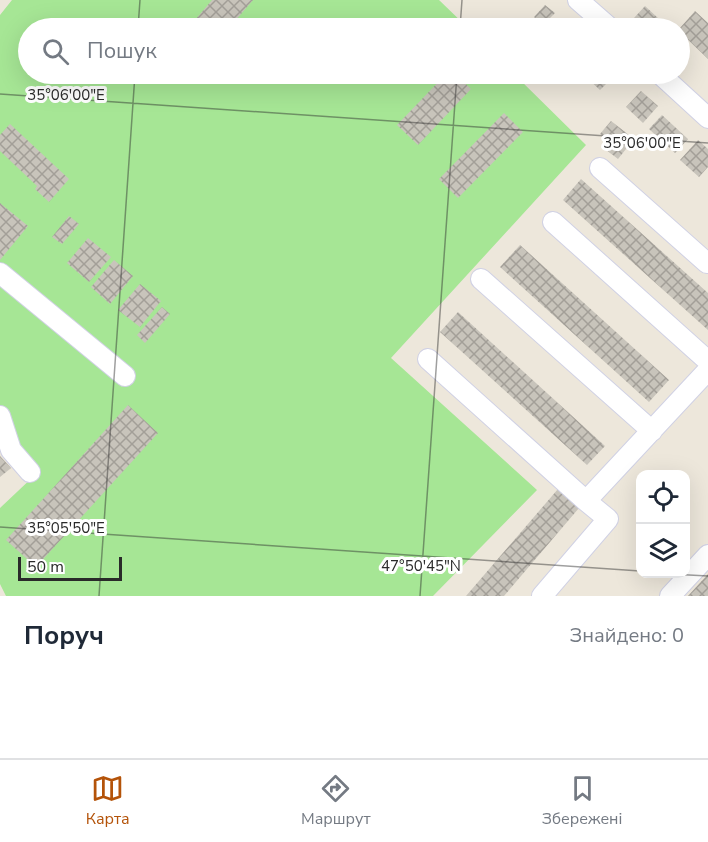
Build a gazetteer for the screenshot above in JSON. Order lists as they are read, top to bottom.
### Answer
{
  "scale_bar": "50 m",
  "page": {
    "search": "Пошук",
    "scale": "50 m",
    "heading": ["Поруч", "Знайдено: 0"],
    "nav": ["Карта", "Маршрут", "Збережені"]
  },
  "coordinates": ["35°06'00\"E", "35°05'50\"E", "47°50'45\"N"]
}
